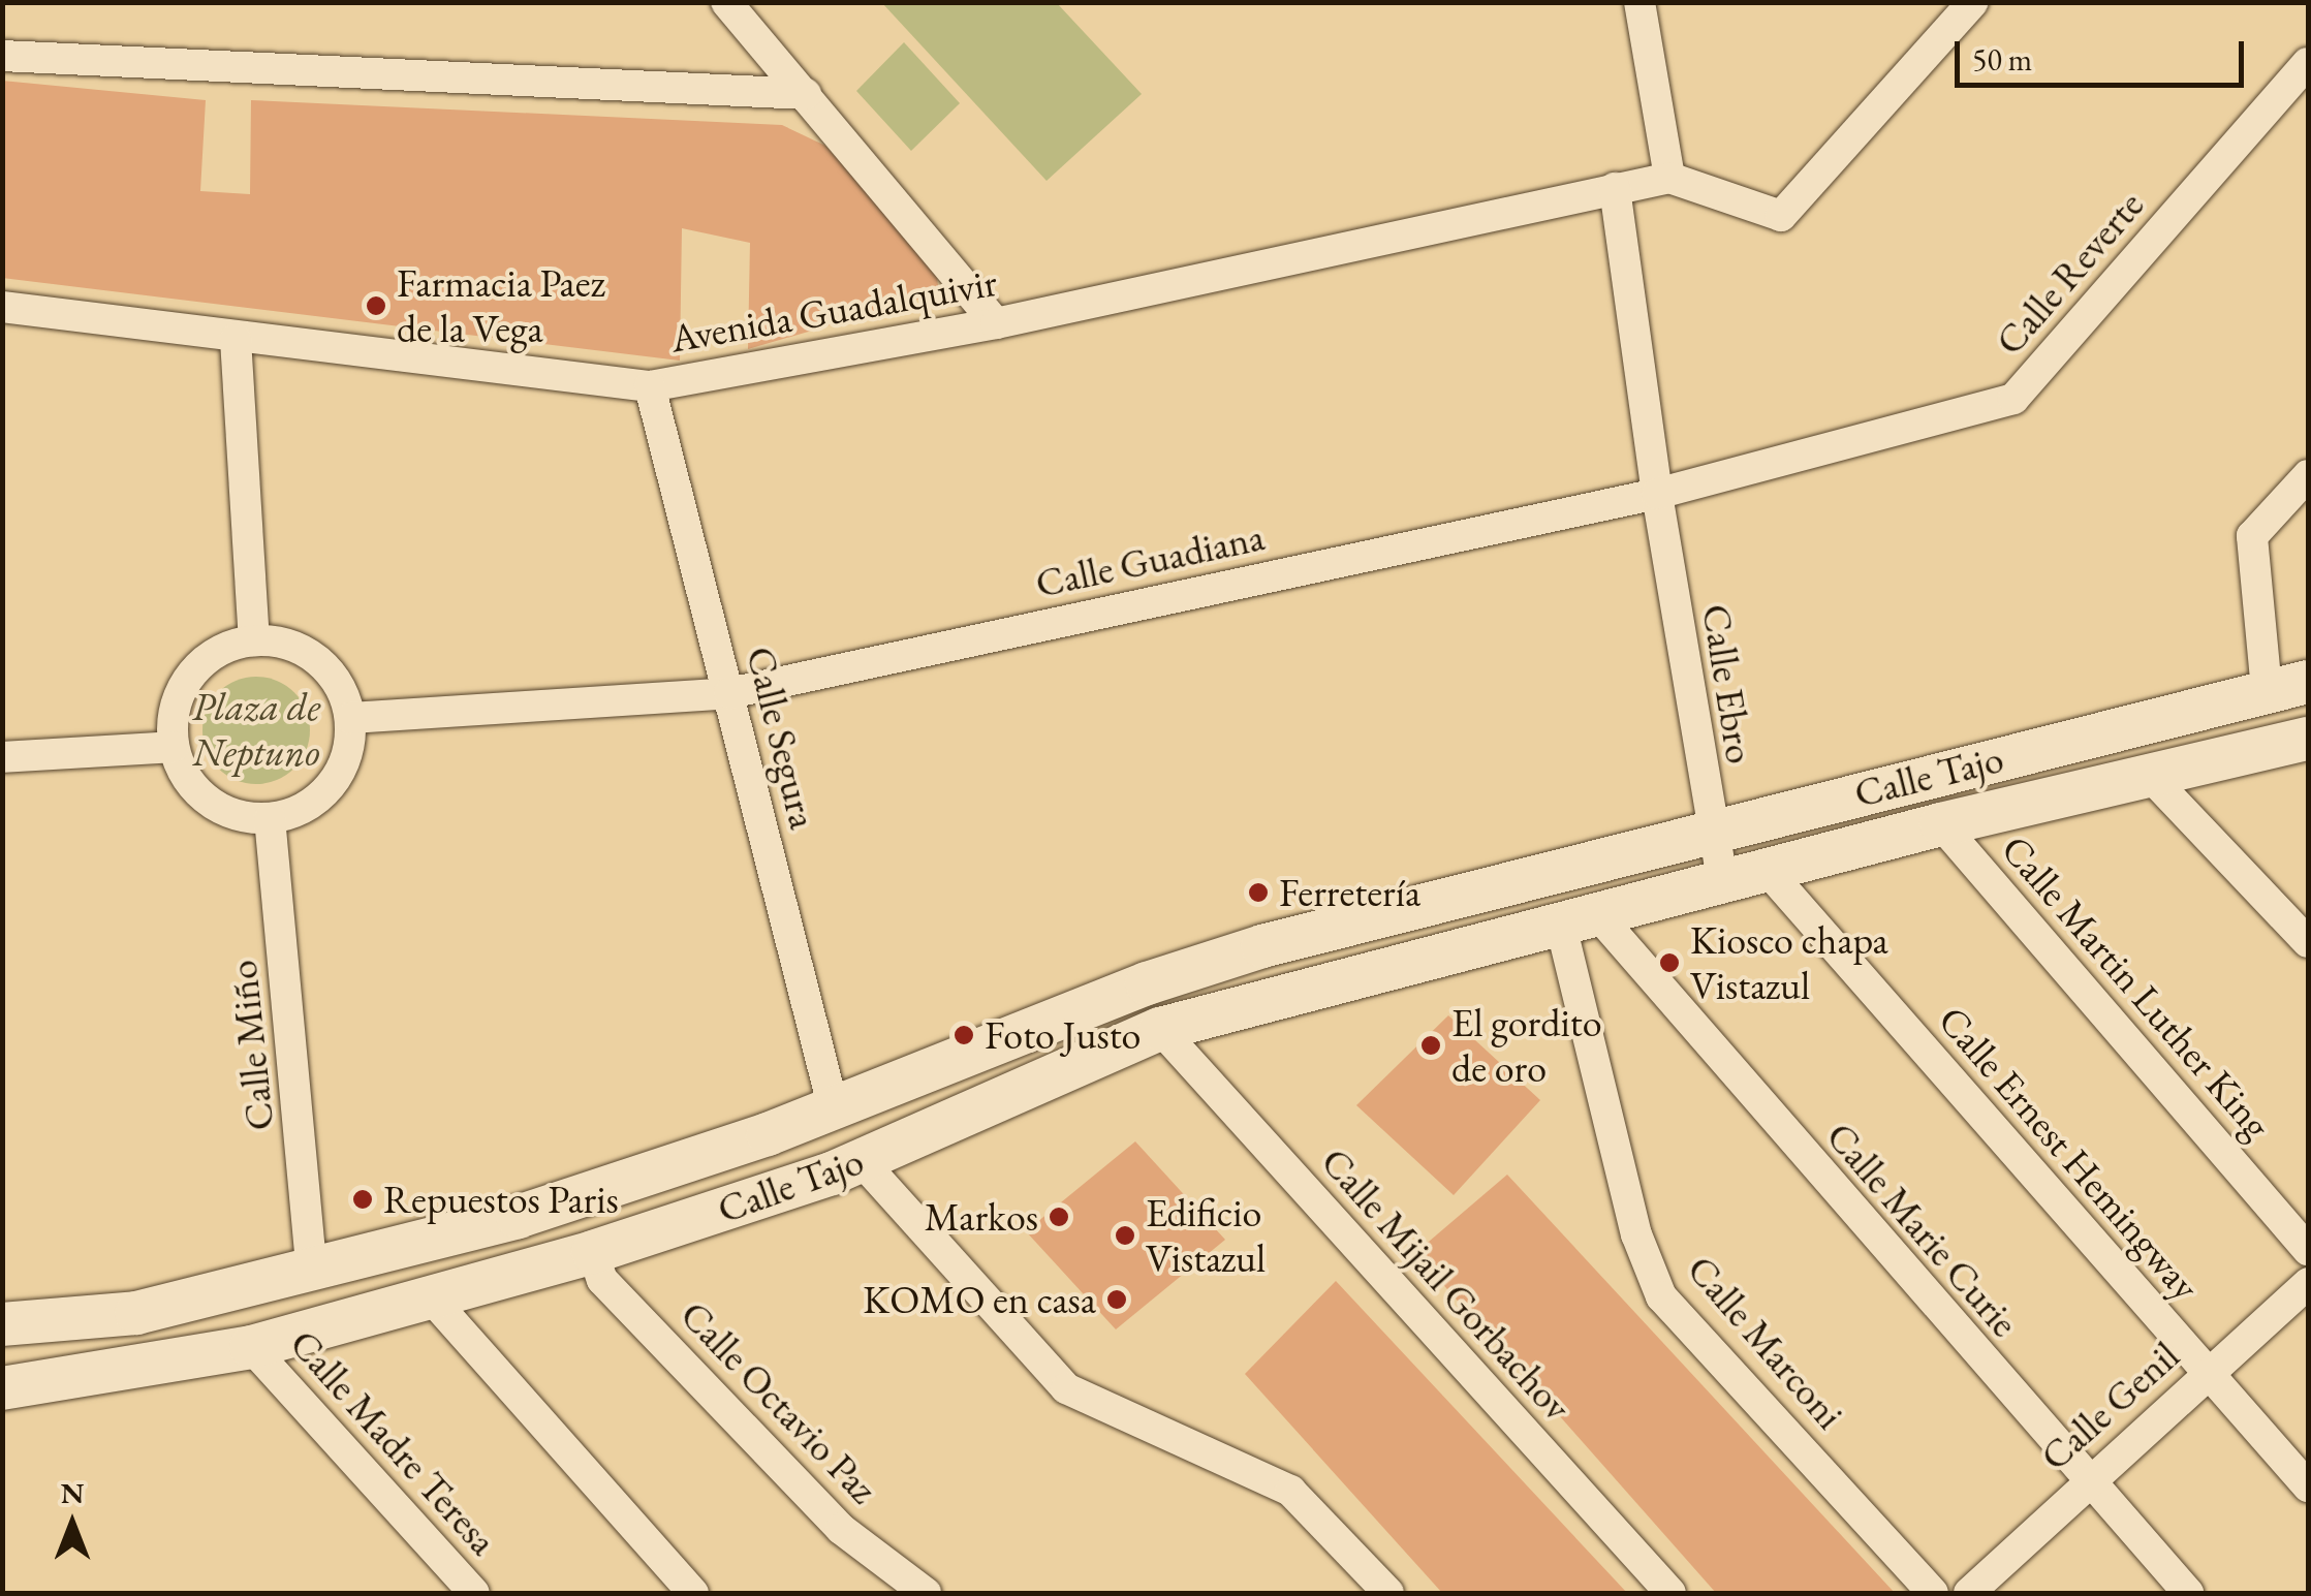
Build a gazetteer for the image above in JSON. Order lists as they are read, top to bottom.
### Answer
{
  "streets": {
    "street": [
      "Calle Reverte",
      "Avenida Guadalquivir",
      "Calle Guadiana",
      "Calle Ebro",
      "Calle Segura",
      "Calle Tajo",
      "Calle Martin Luther King",
      "Calle Miño",
      "Calle Ernest Hemingway",
      "Calle Marie Curie",
      "Calle Mijail Gorbachov",
      "Calle Marconi",
      "Calle Octavio Paz",
      "Calle Genil",
      "Calle Madre Teresa"
    ]
  },
  "crossings": [
    ["Calle Reverte", "Calle Guadiana"],
    ["Calle Reverte", "Calle Ebro"],
    ["Avenida Guadalquivir", "Calle Segura"],
    ["Calle Guadiana", "Calle Ebro"],
    ["Calle Guadiana", "Calle Segura"],
    ["Calle Guadiana", "Calle Miño"],
    ["Calle Ebro", "Calle Tajo"],
    ["Calle Segura", "Calle Tajo"],
    ["Calle Tajo", "Calle Martin Luther King"],
    ["Calle Tajo", "Calle Miño"],
    ["Calle Tajo", "Calle Ernest Hemingway"],
    ["Calle Tajo", "Calle Marie Curie"],
    ["Calle Tajo", "Calle Mijail Gorbachov"],
    ["Calle Tajo", "Calle Marconi"],
    ["Calle Tajo", "Calle Octavio Paz"],
    ["Calle Tajo", "Calle Madre Teresa"],
    ["Calle Ernest Hemingway", "Calle Genil"],
    ["Calle Marie Curie", "Calle Marconi"],
    ["Calle Marie Curie", "Calle Genil"]
  ],
  "parks": ["Plaza de Neptuno"],
  "places": [
    "Farmacia Paez de la Vega",
    "Ferretería",
    "Kiosco chapa Vistazul",
    "Foto Justo",
    "El gordito de oro",
    "Repuestos Paris",
    "Markos",
    "Edificio Vistazul",
    "KOMO en casa"
  ],
  "scale_bar": "50 m",
  "north": "top"
}
